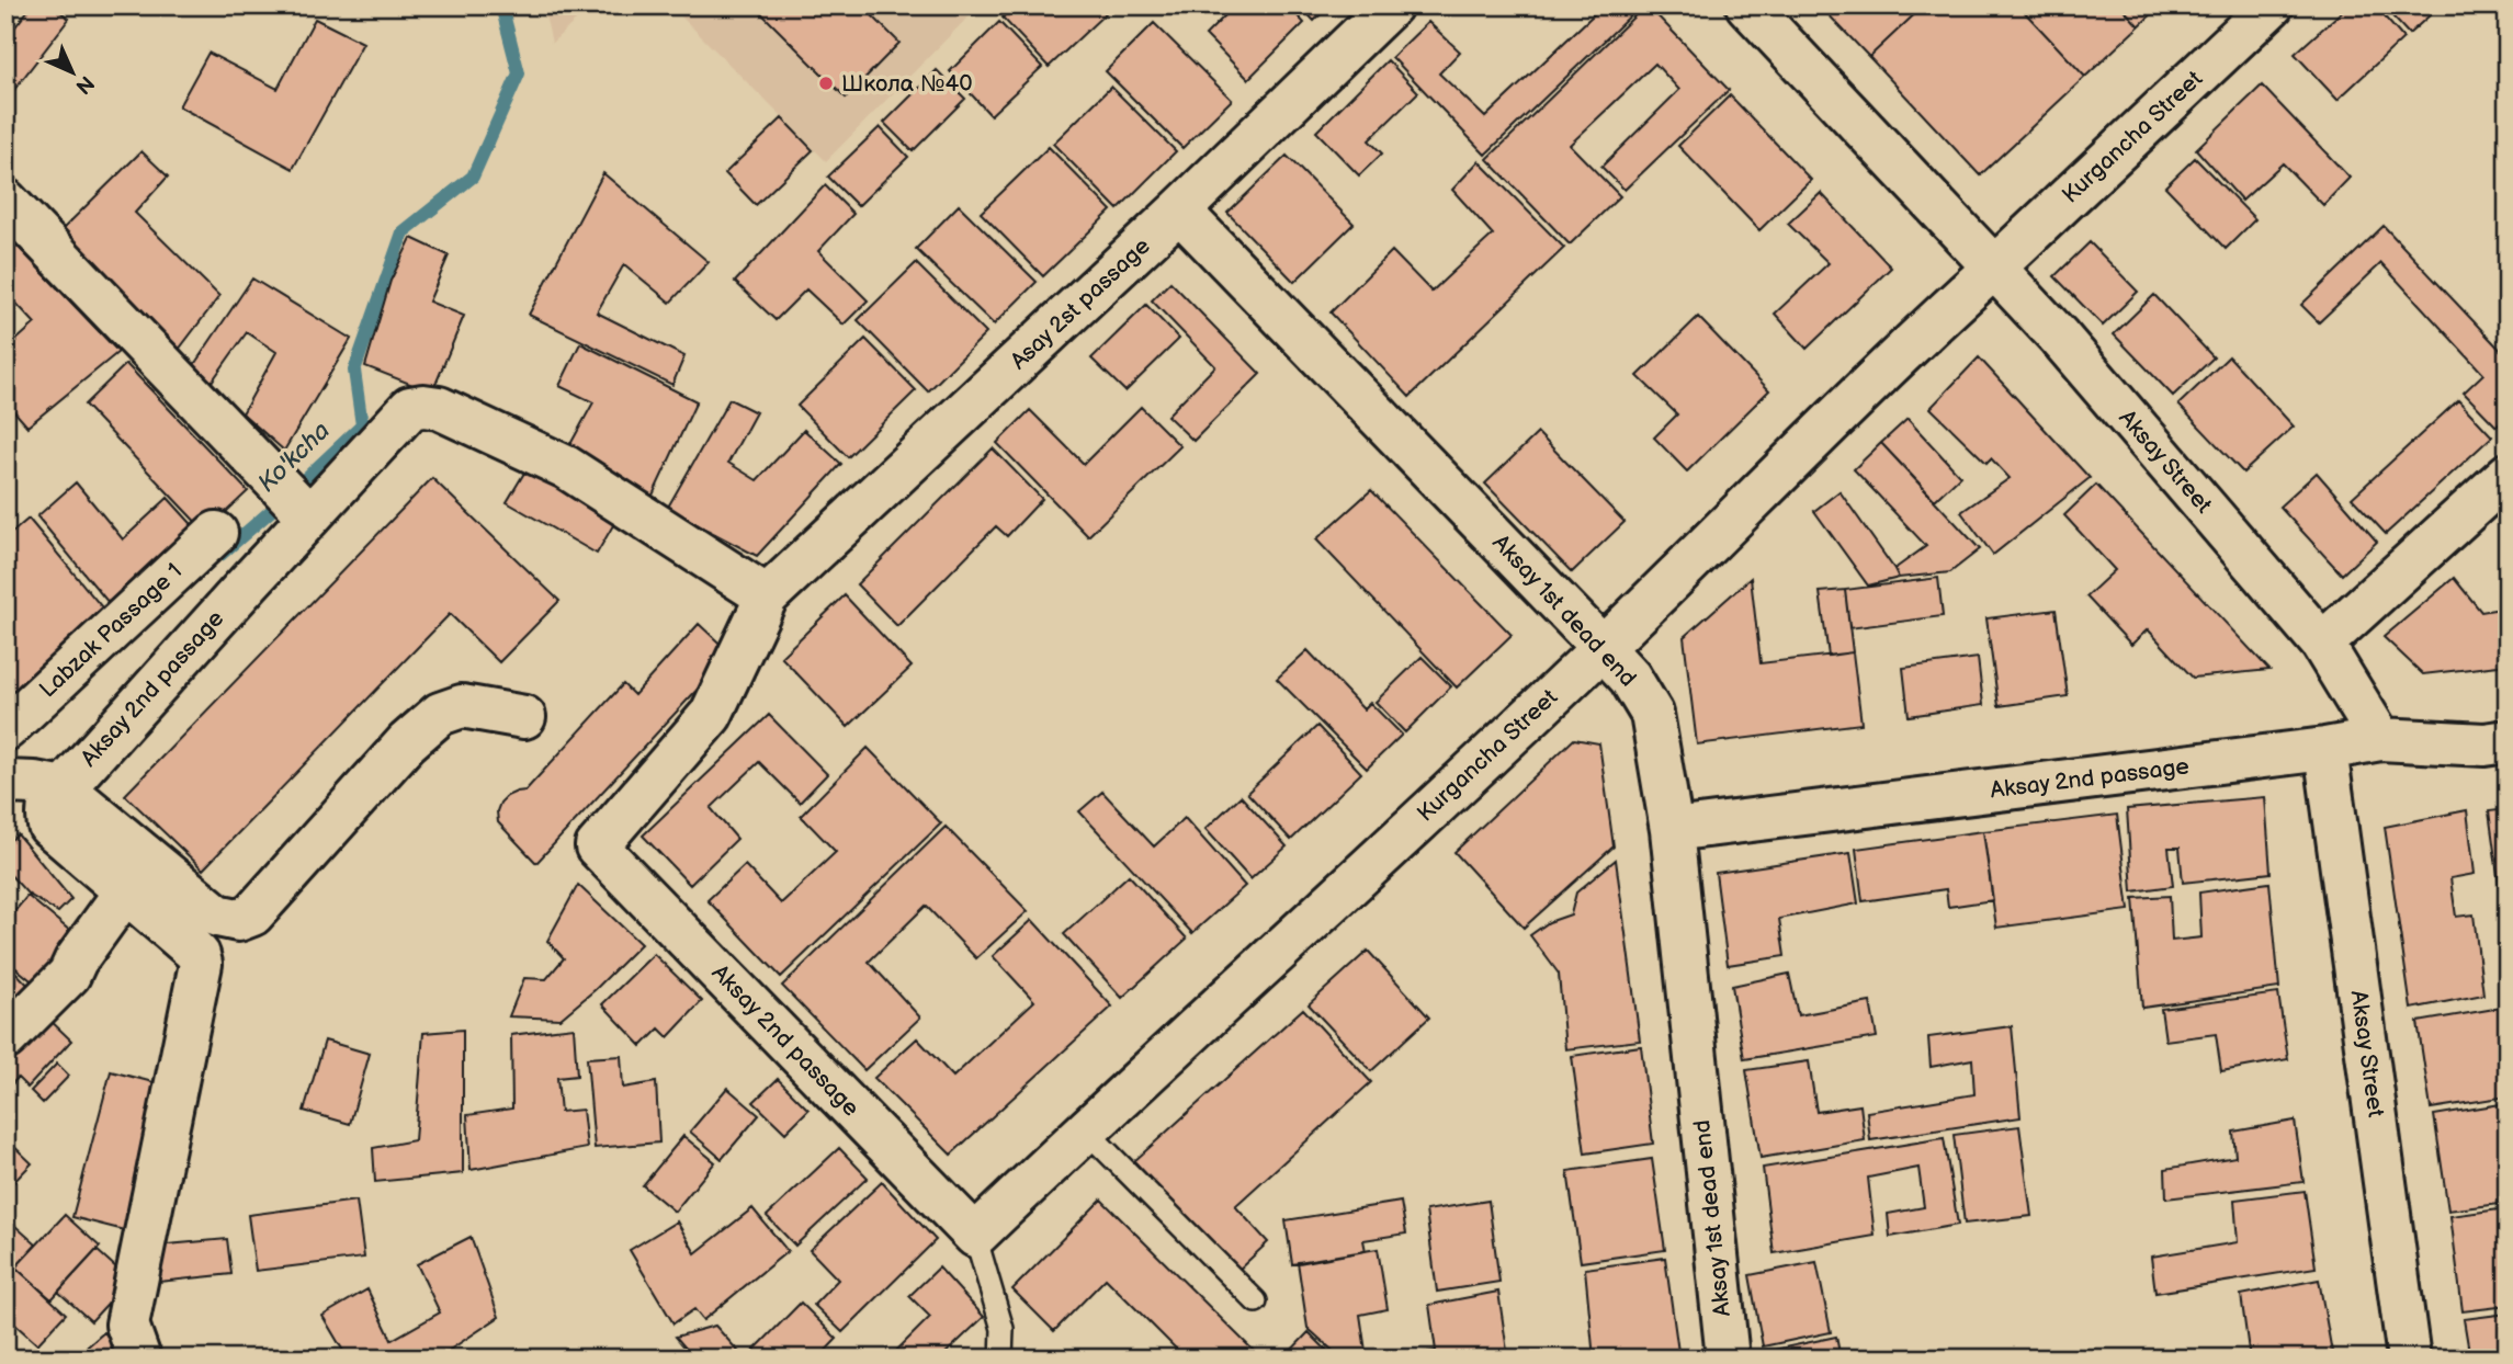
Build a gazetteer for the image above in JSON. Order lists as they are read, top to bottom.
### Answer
{
  "streets": {
    "street": [
      "Kurgancha Street",
      "Asay 2st passage",
      "Aksay Street",
      "Aksay 1st dead end",
      "Labzak Passage 1",
      "Aksay 2nd passage"
    ]
  },
  "crossings": [
    ["Kurgancha Street", "Aksay Street"],
    ["Kurgancha Street", "Aksay 1st dead end"],
    ["Asay 2st passage", "Aksay 1st dead end"],
    ["Asay 2st passage", "Aksay 2nd passage"],
    ["Aksay Street", "Aksay 2nd passage"],
    ["Aksay 1st dead end", "Aksay 2nd passage"]
  ],
  "water": ["Ko'kcha"],
  "places": ["Школа №40"],
  "north": "bottom right"
}
